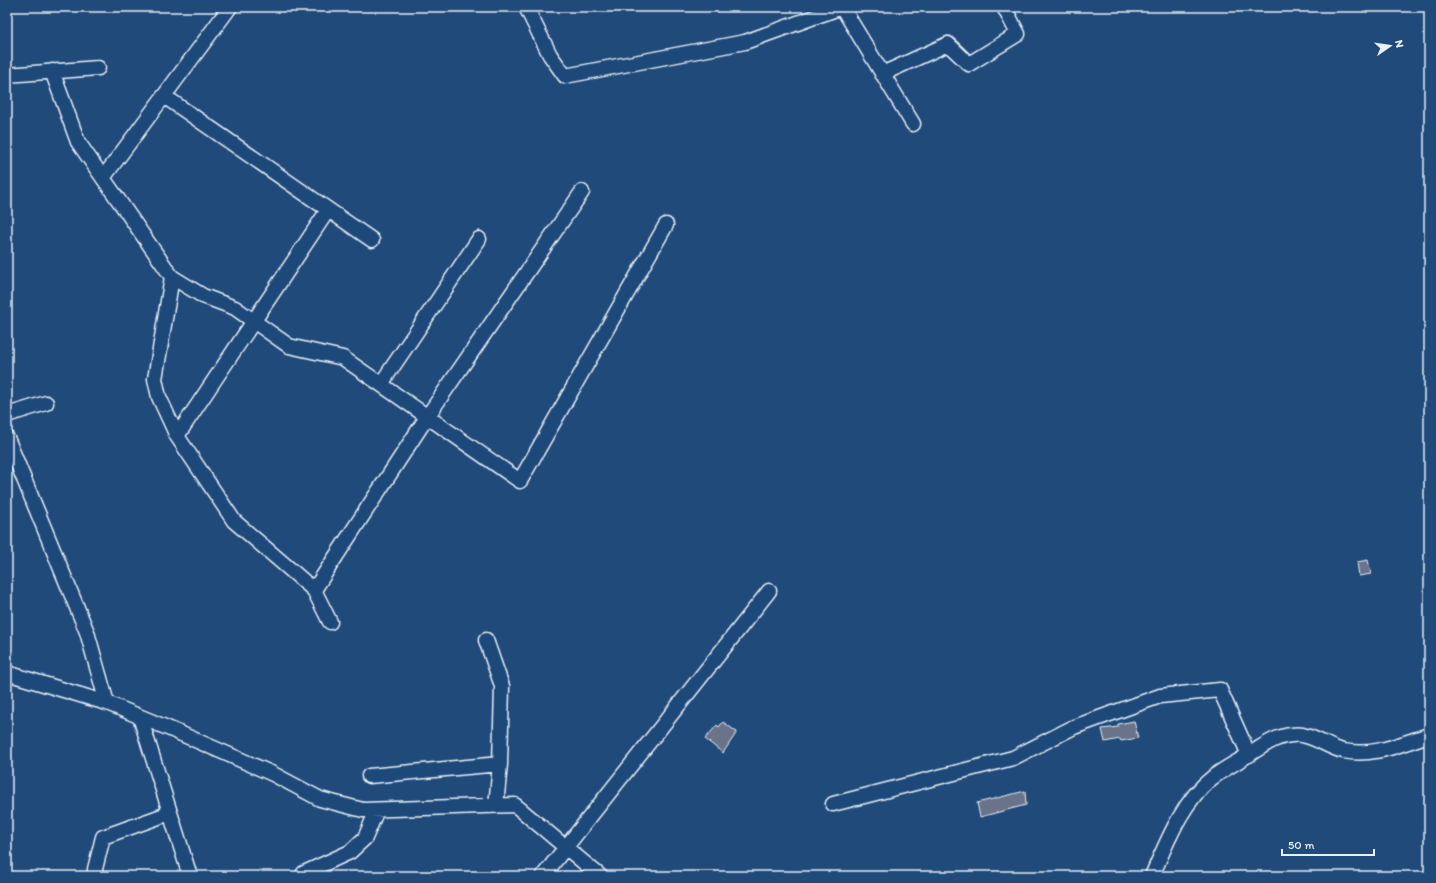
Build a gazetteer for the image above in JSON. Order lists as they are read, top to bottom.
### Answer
{
  "scale_bar": "50 m",
  "north": "right"
}
